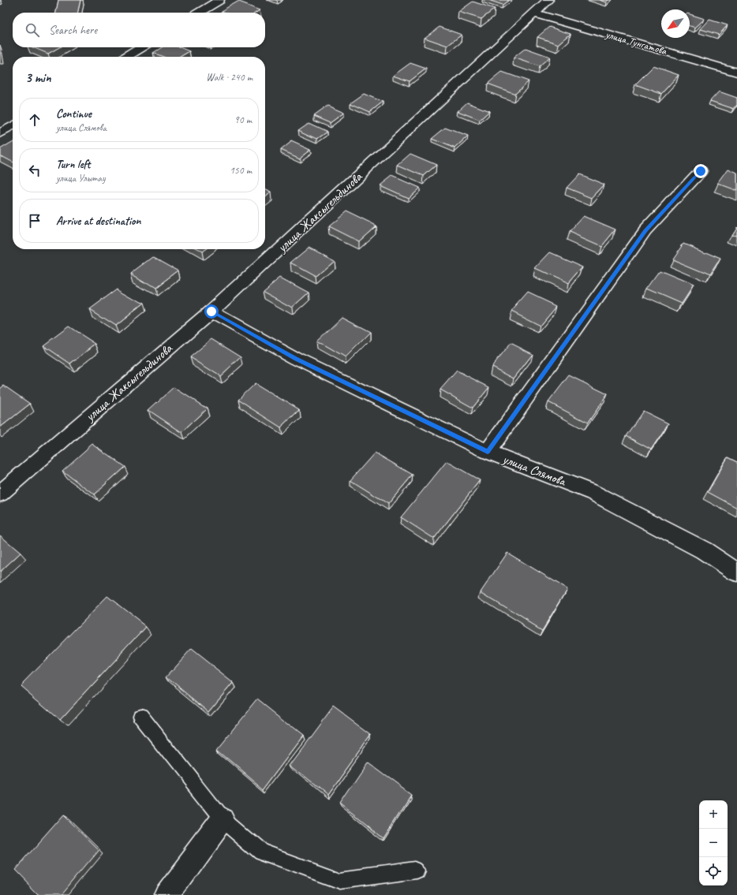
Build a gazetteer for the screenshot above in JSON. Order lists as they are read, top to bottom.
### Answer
{
  "streets": {
    "street": ["улица Тунгатова", "улица Жаксыгельдинова", "улица Слямова"]
  },
  "crossings": [
    ["улица Тунгатова", "улица Жаксыгельдинова"],
    ["улица Жаксыгельдинова", "улица Слямова"]
  ],
  "north": "bottom left",
  "page": {
    "search": "Search here",
    "heading": ["3 min", "Walk · 240 m"],
    "list": [
      ["Continue", "улица Слямова", "90 m"],
      ["Turn left", "улица Улытау", "150 m"],
      "Arrive at destination"
    ],
    "map_buttons": ["+", "−"]
  }
}
